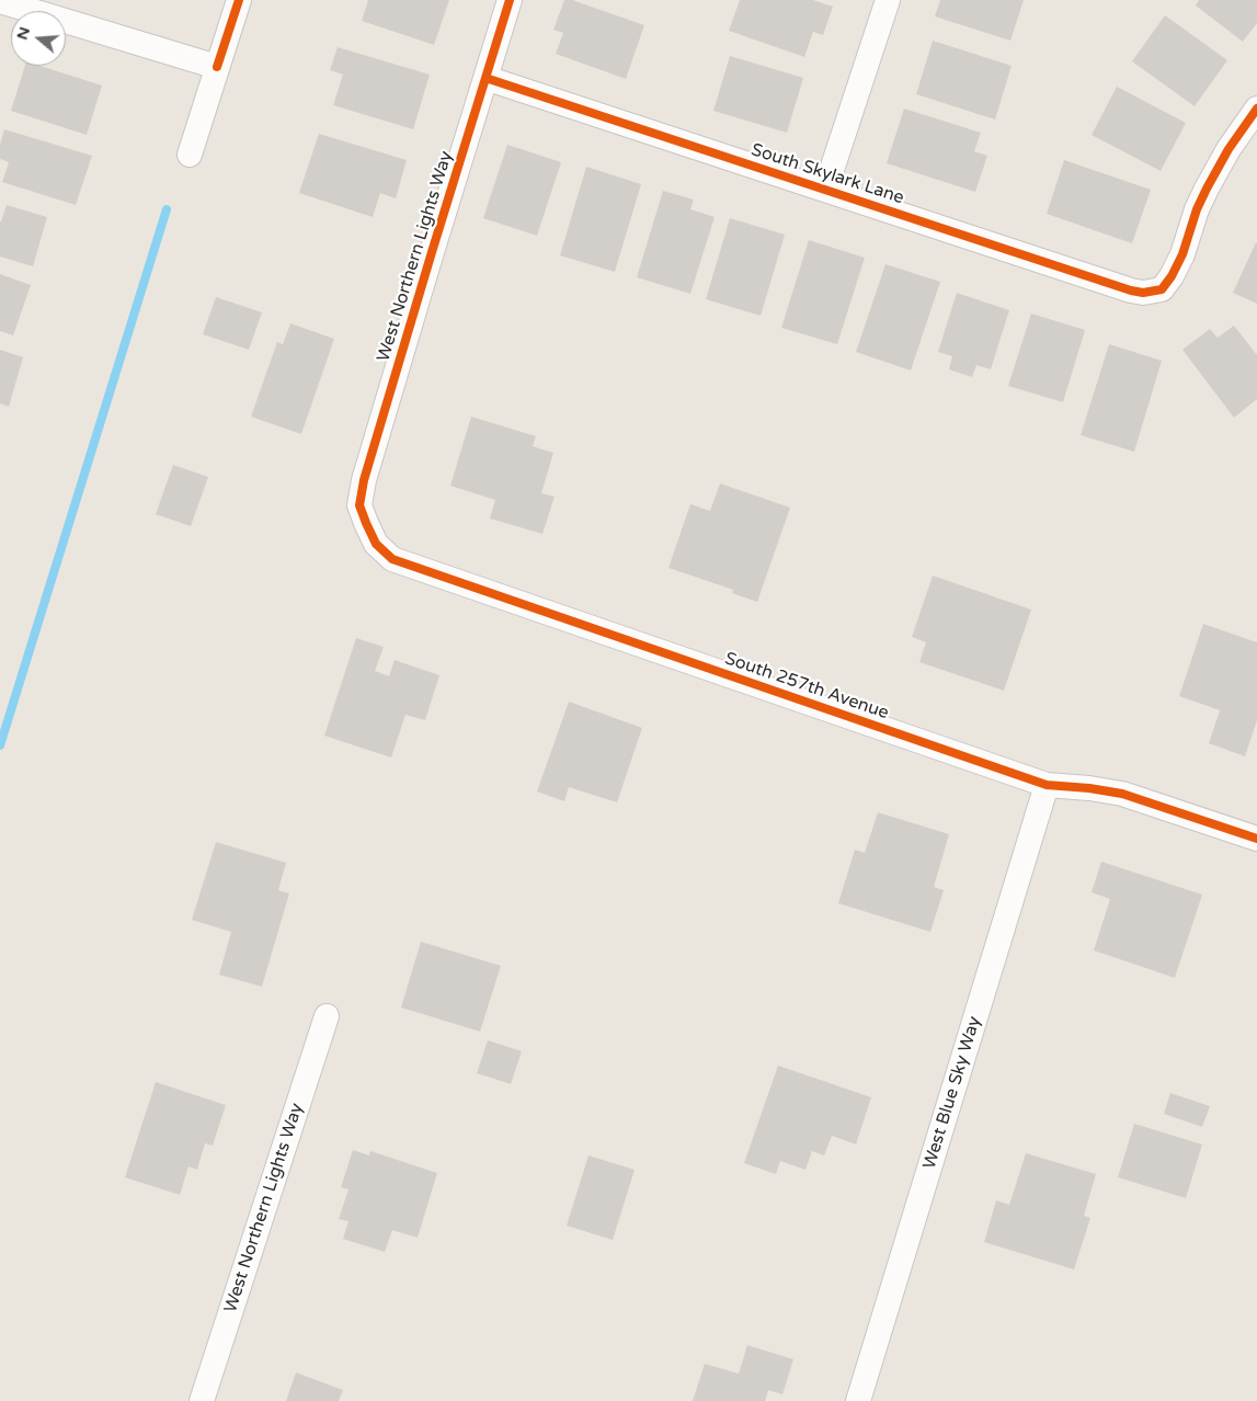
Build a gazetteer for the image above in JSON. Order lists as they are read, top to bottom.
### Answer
{
  "streets": {
    "street": [
      "South Skylark Lane",
      "West Northern Lights Way",
      "South 257th Avenue",
      "West Blue Sky Way"
    ]
  },
  "crossings": [
    ["South Skylark Lane", "West Northern Lights Way"],
    ["West Northern Lights Way", "South 257th Avenue"],
    ["South 257th Avenue", "West Blue Sky Way"]
  ],
  "north": "left"
}
